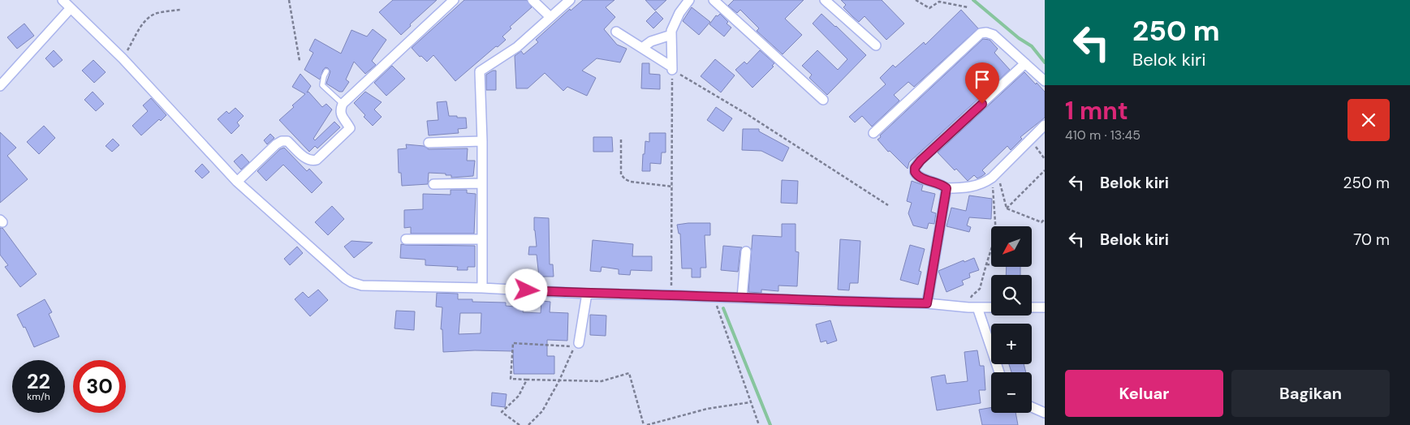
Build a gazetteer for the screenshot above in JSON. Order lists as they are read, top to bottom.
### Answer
{
  "north": "bottom left",
  "page": {
    "turn": ["250 m", "Belok kiri"],
    "heading": ["1 mnt", "410 m · 13:45"],
    "list": [
      {
        "name": "Belok kiri",
        "value": "250 m"
      },
      {
        "name": "Belok kiri",
        "value": "70 m"
      }
    ],
    "map_buttons": ["+", "−"],
    "speed": "22 km/h",
    "limit": "30",
    "buttons": ["Keluar", "Bagikan"]
  }
}
